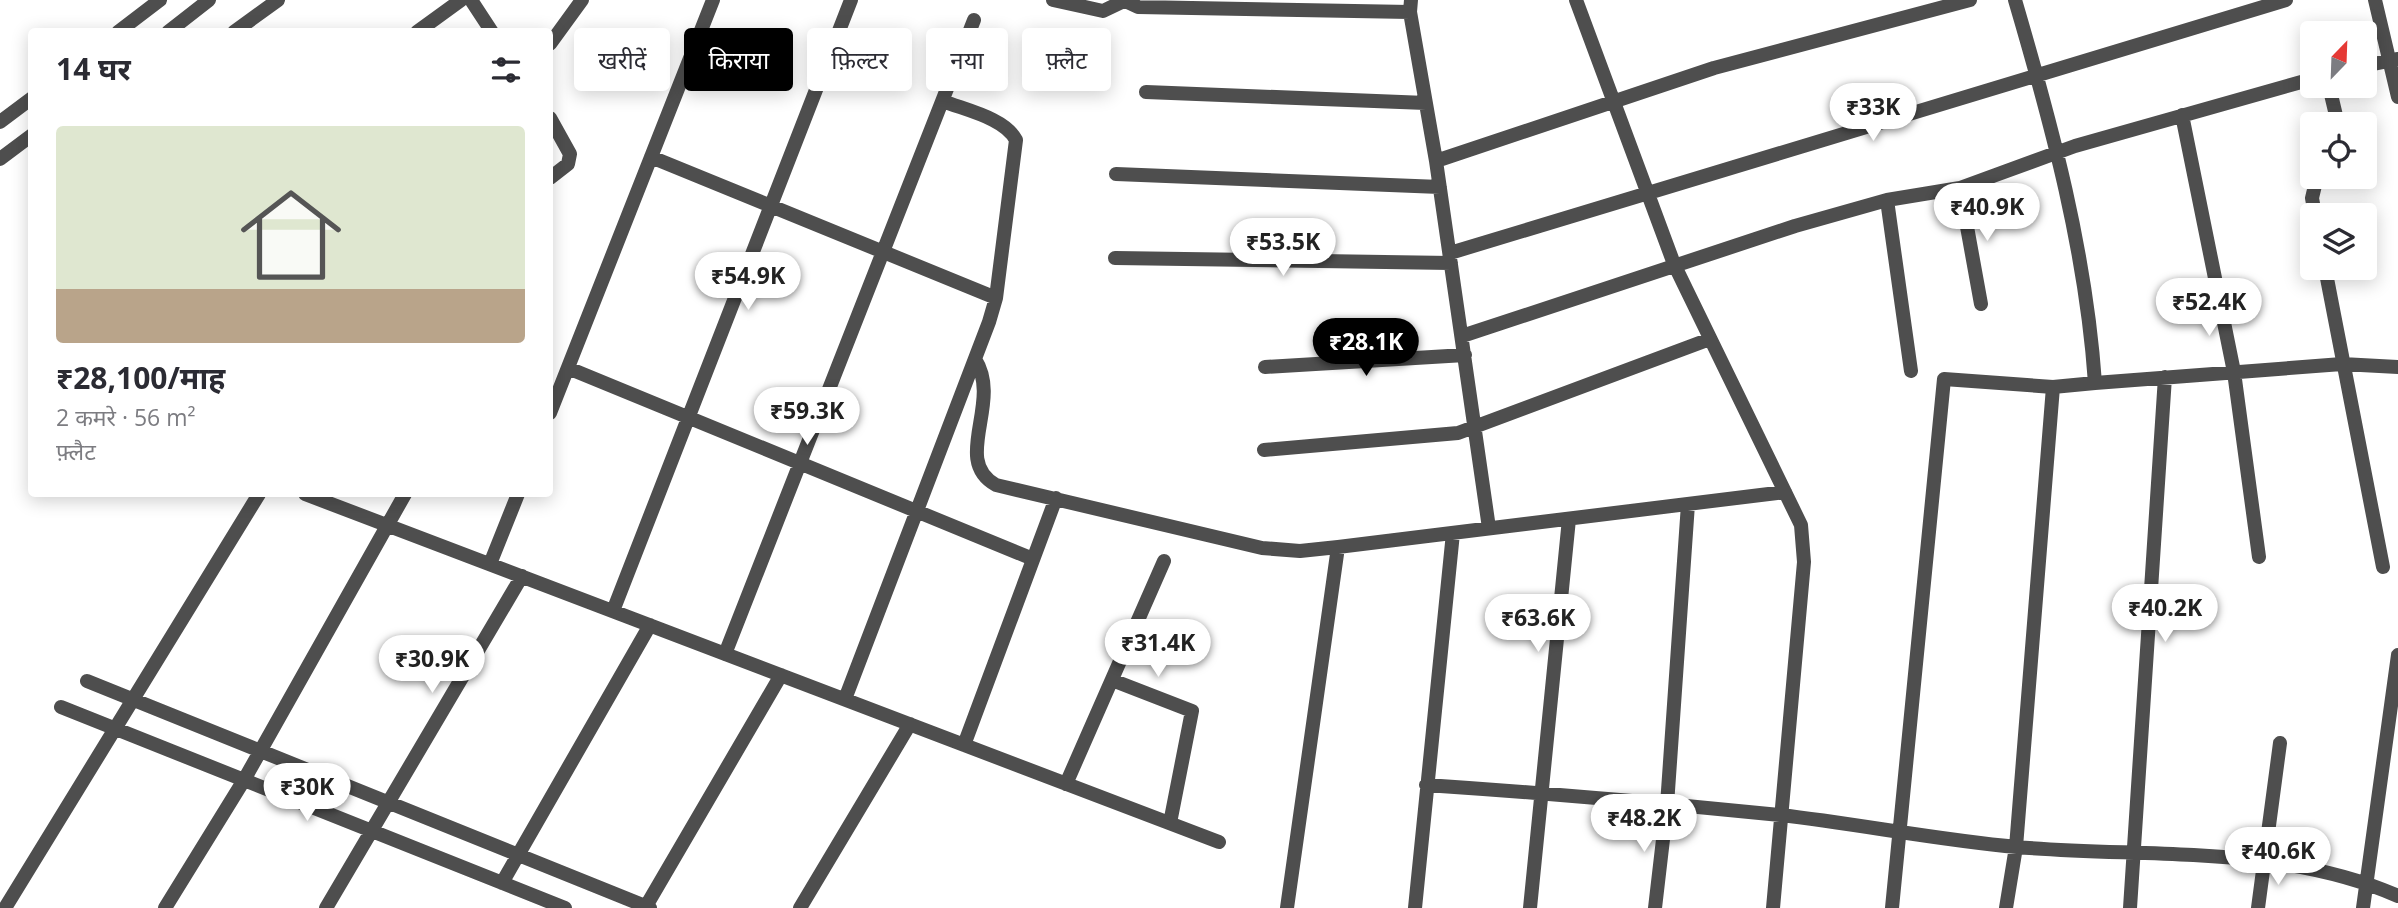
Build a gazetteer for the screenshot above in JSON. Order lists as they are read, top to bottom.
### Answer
{
  "north": "top right",
  "page": {
    "chip": [
      "खरीदें",
      "किराया",
      "फ़िल्टर",
      "नया",
      "फ़्लैट"
    ],
    "heading": "14 घर",
    "price": [
      "₹33K",
      "₹40.9K",
      "₹53.5K",
      "₹54.9K",
      "₹52.4K",
      "₹28.1K",
      "₹59.3K",
      "₹40.2K",
      "₹63.6K",
      "₹31.4K",
      "₹30.9K",
      "₹30K",
      "₹48.2K",
      "₹40.6K"
    ],
    "list": [
      {
        "name": "₹28,100/माह",
        "note": "2 कमरे · 56 m² · फ़्लैट"
      }
    ]
  }
}
